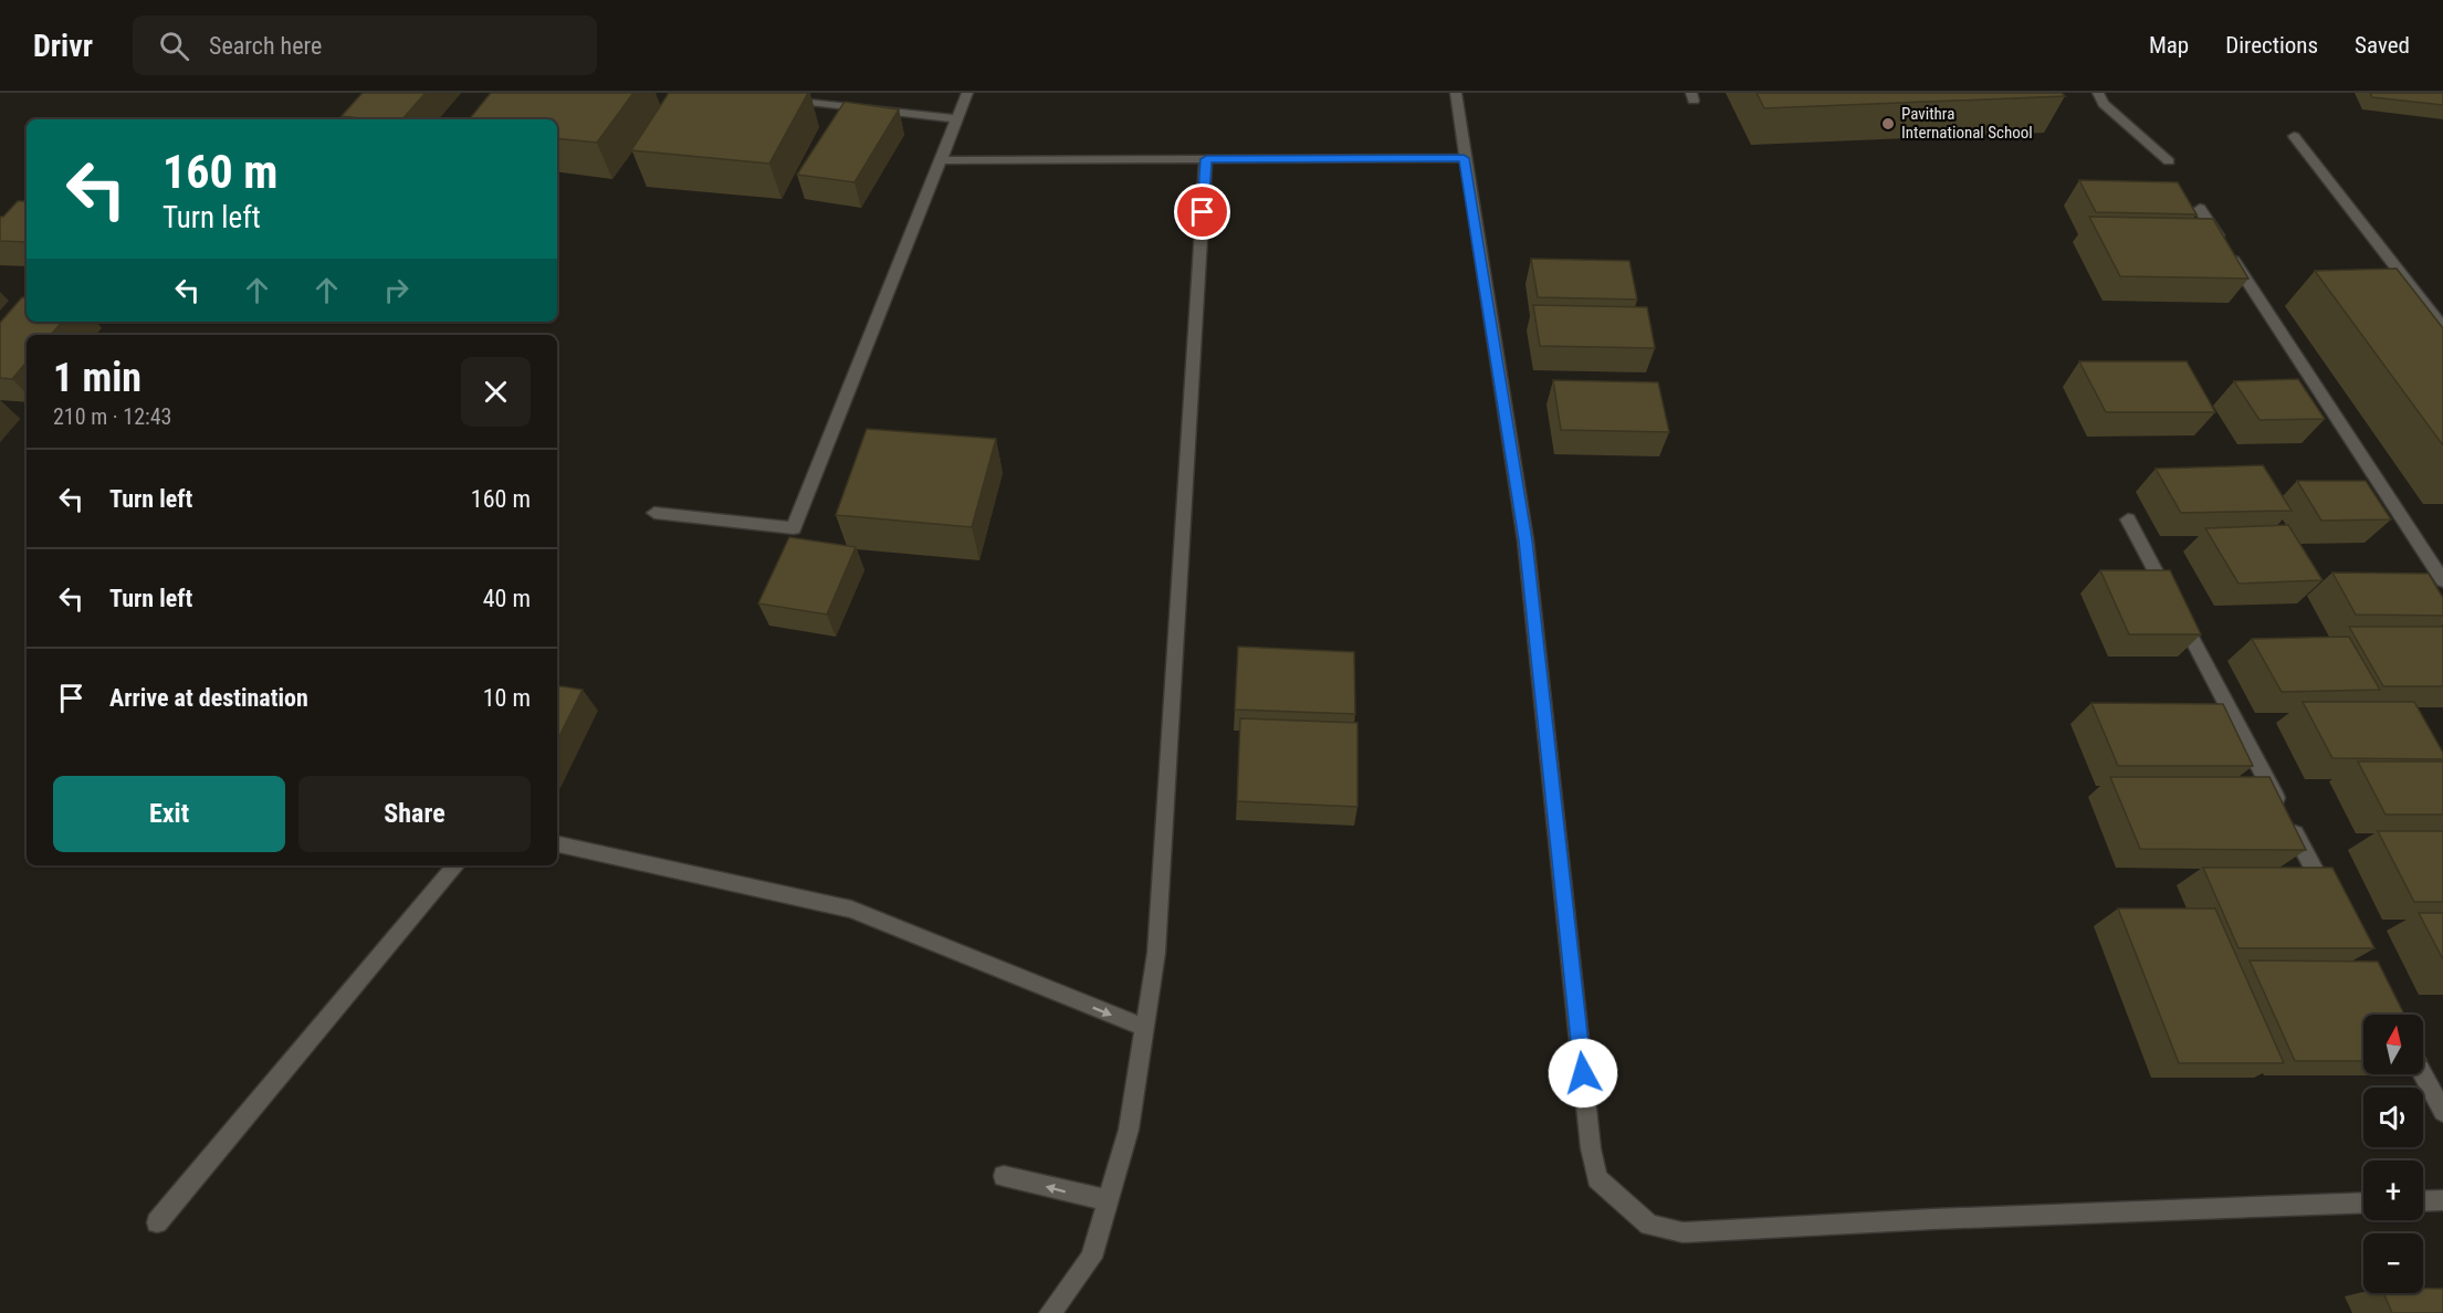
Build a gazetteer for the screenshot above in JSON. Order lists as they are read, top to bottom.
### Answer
{
  "places": ["Pavithra International School"],
  "north": "top",
  "page": {
    "header": "Drivr",
    "search": "Search here",
    "nav": ["Map", "Directions", "Saved"],
    "turn": ["160 m", "Turn left"],
    "heading": ["1 min", "210 m · 12:43"],
    "list": [
      {
        "name": "Turn left",
        "value": "160 m"
      },
      {
        "name": "Turn left",
        "value": "40 m"
      },
      {
        "name": "Arrive at destination",
        "value": "10 m"
      }
    ],
    "buttons": ["Exit", "Share"],
    "map_buttons": ["+", "−"]
  }
}
